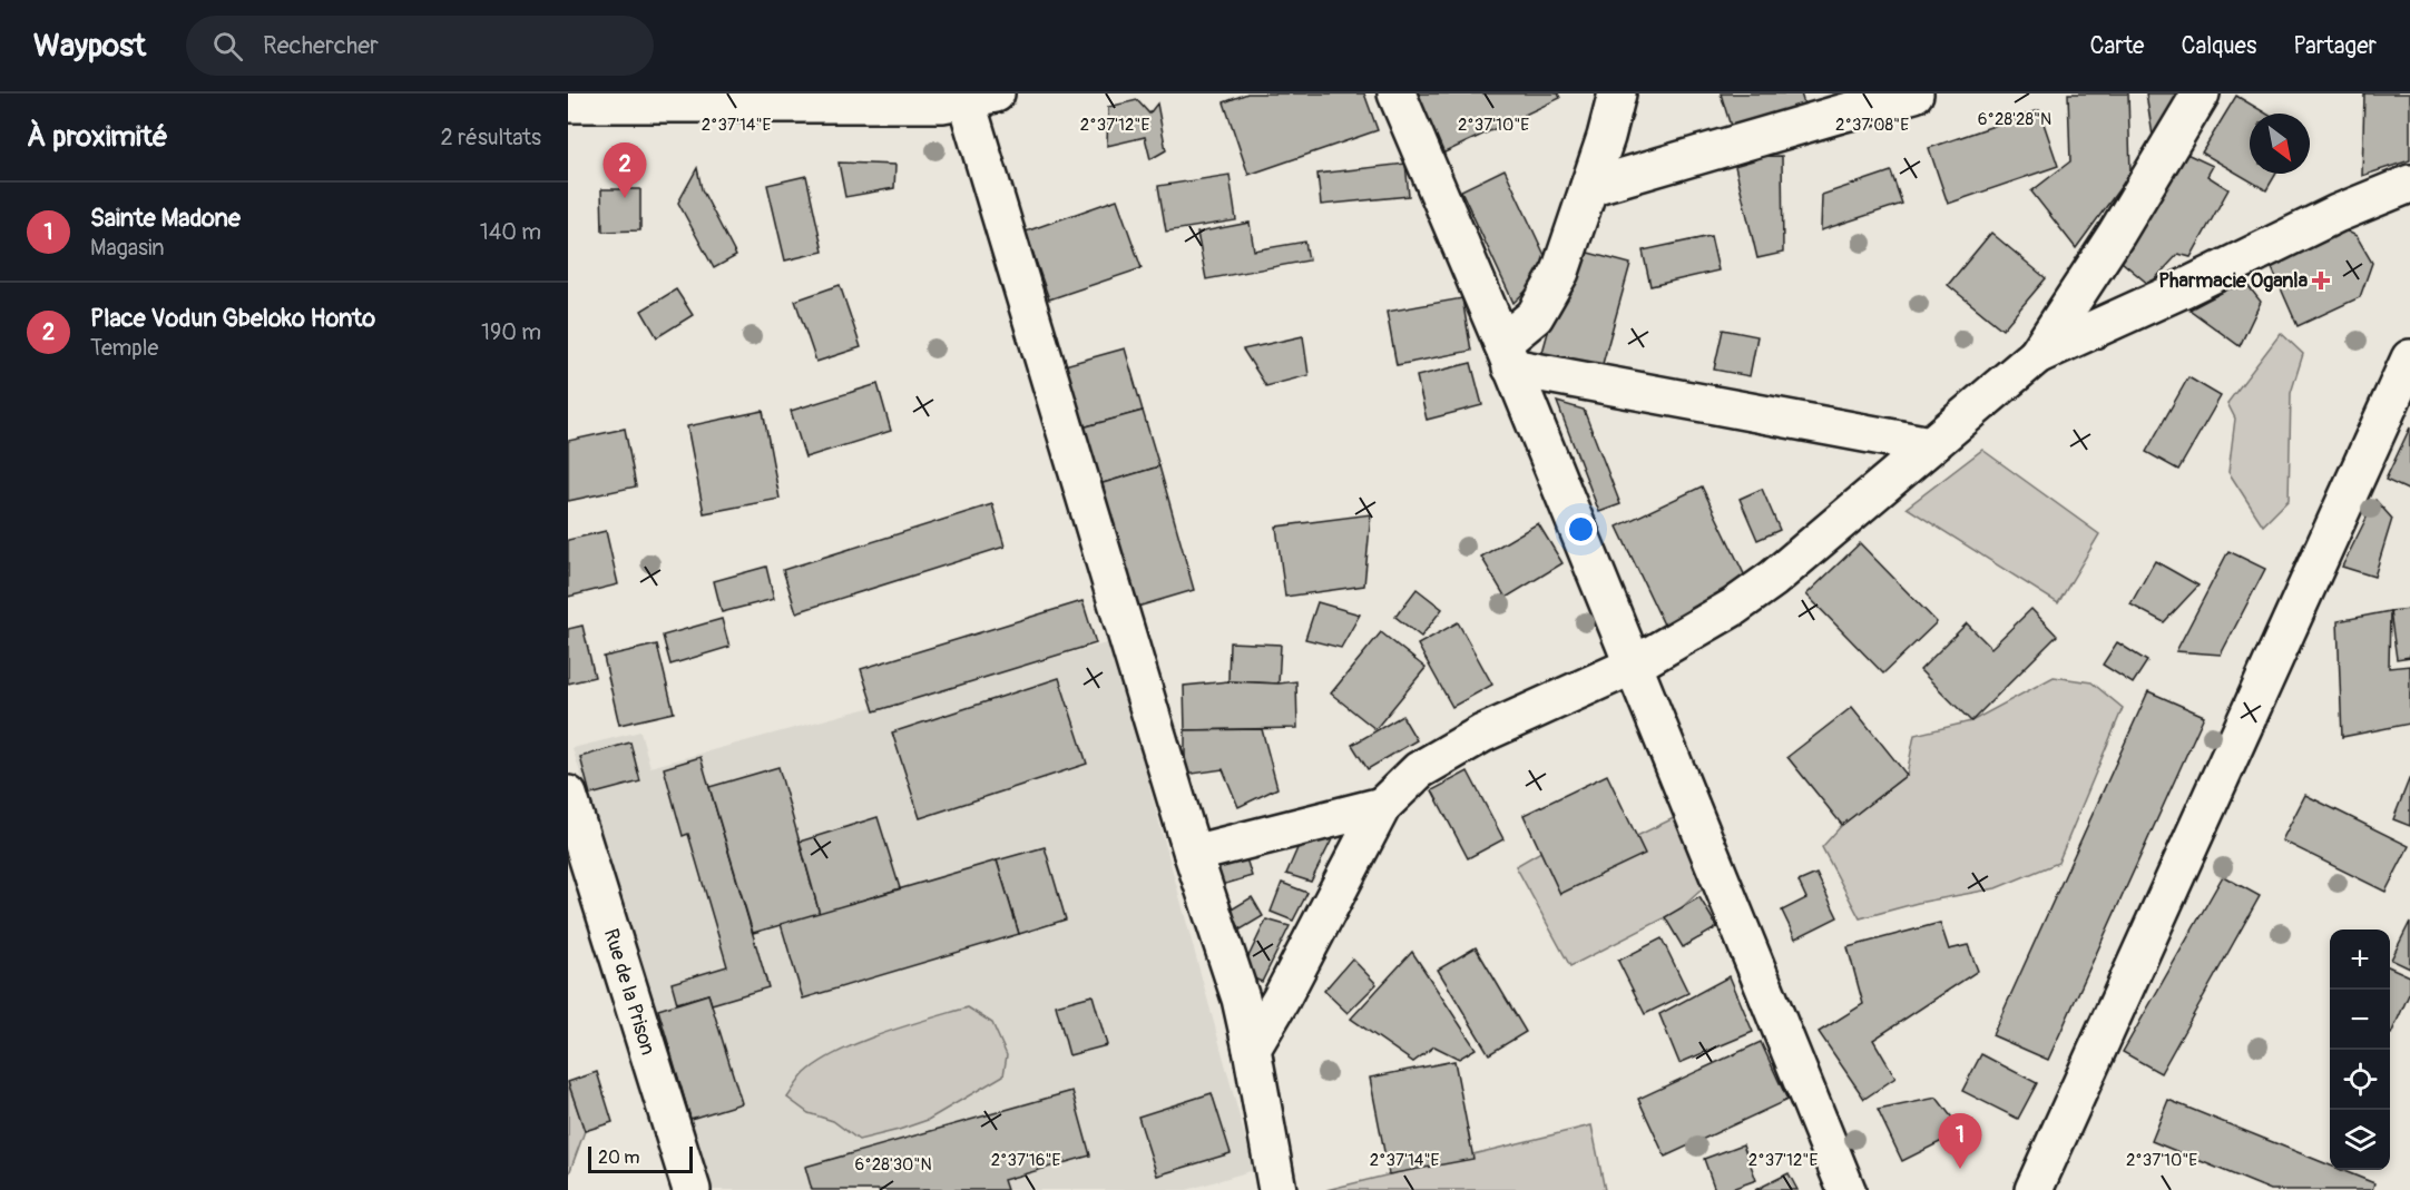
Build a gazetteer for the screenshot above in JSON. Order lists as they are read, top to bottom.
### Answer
{
  "streets": {
    "street": ["Rue de la Prison"]
  },
  "places": {
    "health": ["Pharmacie Oganla"]
  },
  "scale_bar": "20 m",
  "north": "bottom right",
  "page": {
    "header": "Waypost",
    "search": "Rechercher",
    "nav": ["Carte", "Calques", "Partager"],
    "heading": ["À proximité", "2 résultats"],
    "pins": ["2", "1"],
    "list": [
      {
        "mark": "1",
        "name": "Sainte Madone",
        "note": "Magasin",
        "value": "140 m"
      },
      {
        "mark": "2",
        "name": "Place Vodun Gbeloko Honto",
        "note": "Temple",
        "value": "190 m"
      }
    ],
    "map_buttons": ["+", "−"],
    "scale": "20 m"
  },
  "coordinates": [
    "6°28'28\"N",
    "2°37'14\"E",
    "2°37'12\"E",
    "2°37'10\"E",
    "2°37'08\"E",
    "2°37'16\"E",
    "6°28'30\"N"
  ]
}
